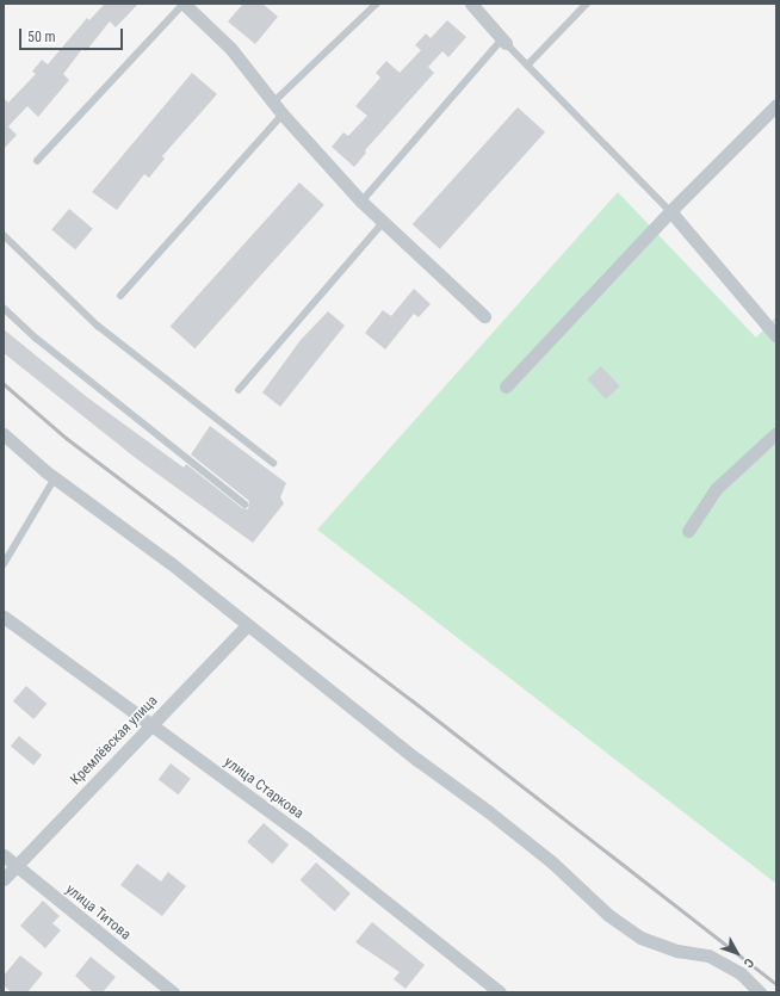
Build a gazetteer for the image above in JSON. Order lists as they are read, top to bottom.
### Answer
{
  "streets": {
    "street": ["Кремлёвская улица", "улица Старкова", "улица Титова"]
  },
  "crossings": [
    ["Кремлёвская улица", "улица Старкова"],
    ["Кремлёвская улица", "улица Титова"]
  ],
  "scale_bar": "50 m",
  "north": "bottom right"
}
